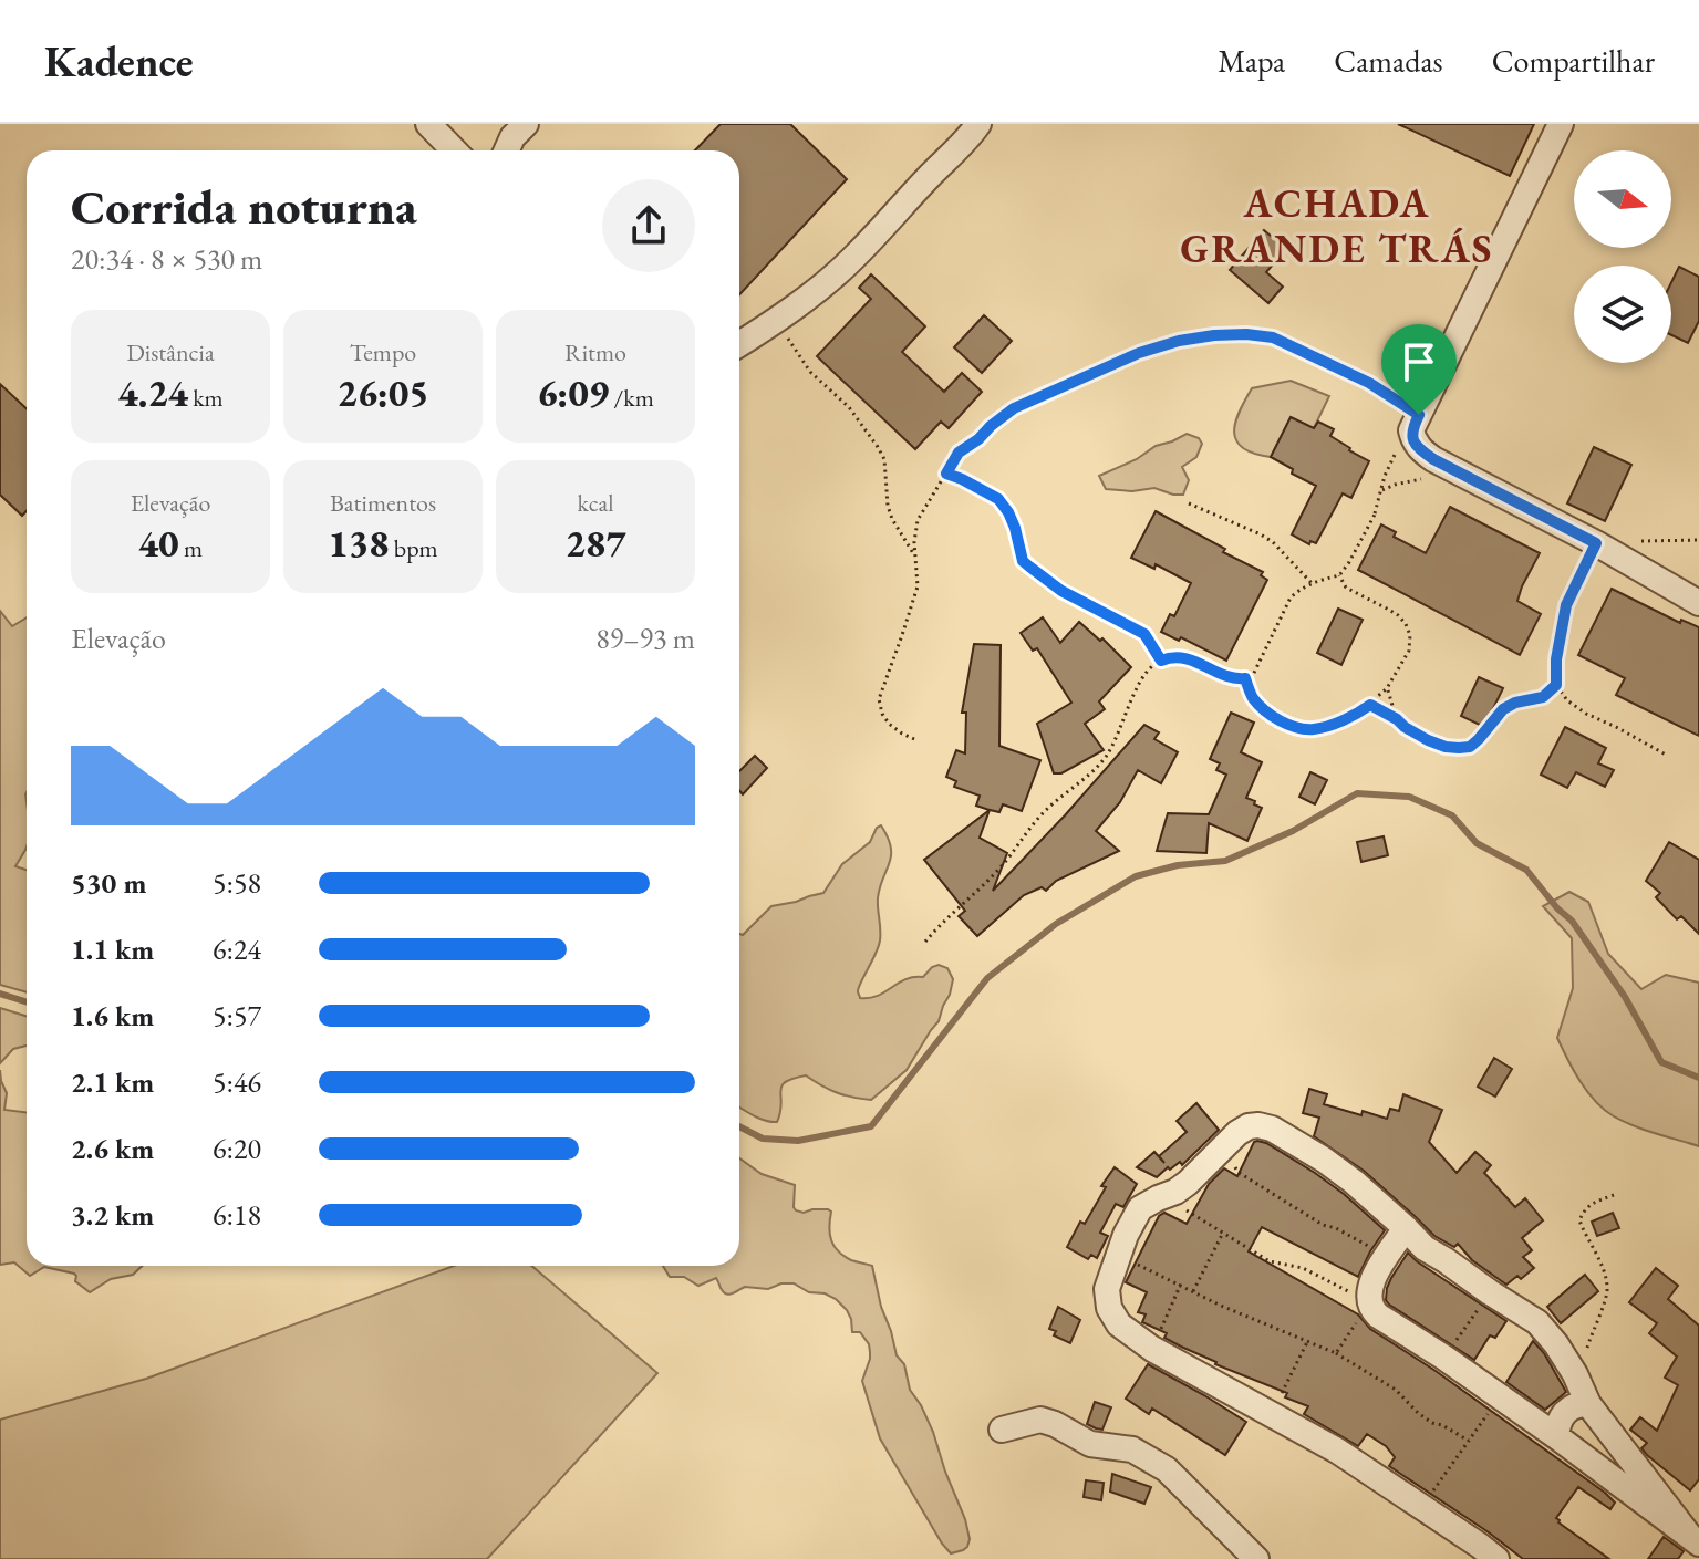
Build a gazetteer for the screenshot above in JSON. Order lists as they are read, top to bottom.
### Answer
{
  "districts": ["ACHADA GRANDE TRÁS"],
  "north": "right",
  "page": {
    "header": "Kadence",
    "nav": ["Mapa", "Camadas", "Compartilhar"],
    "heading": ["Corrida noturna", "20:34 · 8 × 530 m"],
    "stats": [
      ["Distância", "4.24 km"],
      ["Tempo", "26:05"],
      ["Ritmo", "6:09 /km"],
      ["Elevação", "40 m"],
      ["Batimentos", "138 bpm"],
      ["kcal", "287"]
    ],
    "chart": ["Elevação", "89–93 m"],
    "list": [
      {
        "name": "530 m",
        "note": "5:58"
      },
      {
        "name": "1.1 km",
        "note": "6:24"
      },
      {
        "name": "1.6 km",
        "note": "5:57"
      },
      {
        "name": "2.1 km",
        "note": "5:46"
      },
      {
        "name": "2.6 km",
        "note": "6:20"
      },
      {
        "name": "3.2 km",
        "note": "6:18"
      }
    ]
  }
}
